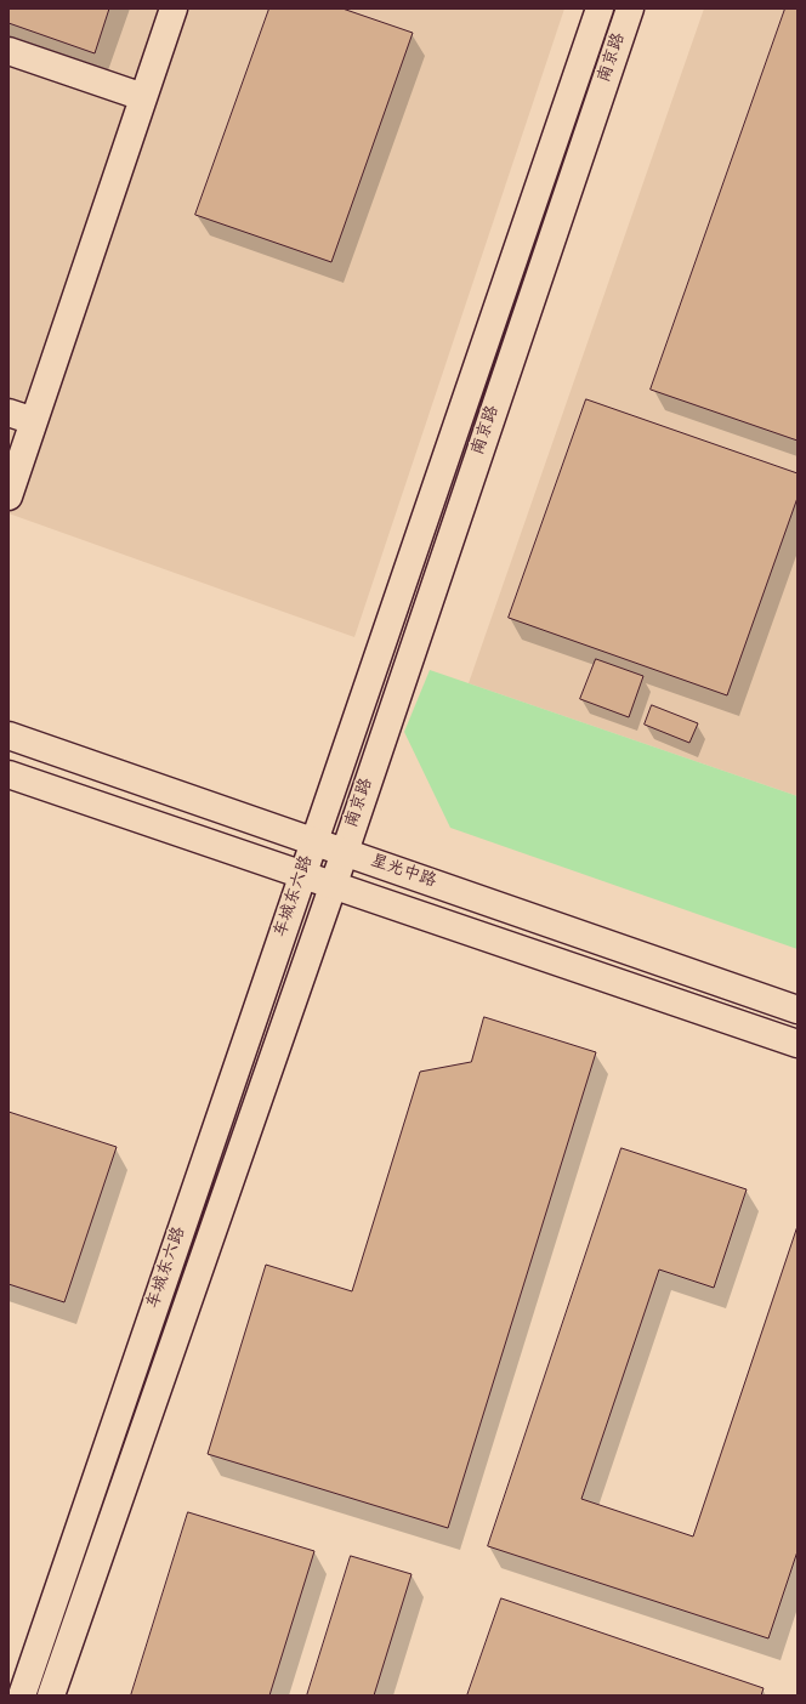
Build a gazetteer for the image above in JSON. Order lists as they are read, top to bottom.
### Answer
{
  "streets": {
    "street": ["南京路", "星光中路", "车城东六路"]
  },
  "crossings": [
    ["南京路", "星光中路"],
    ["南京路", "车城东六路"],
    ["星光中路", "车城东六路"]
  ]
}
